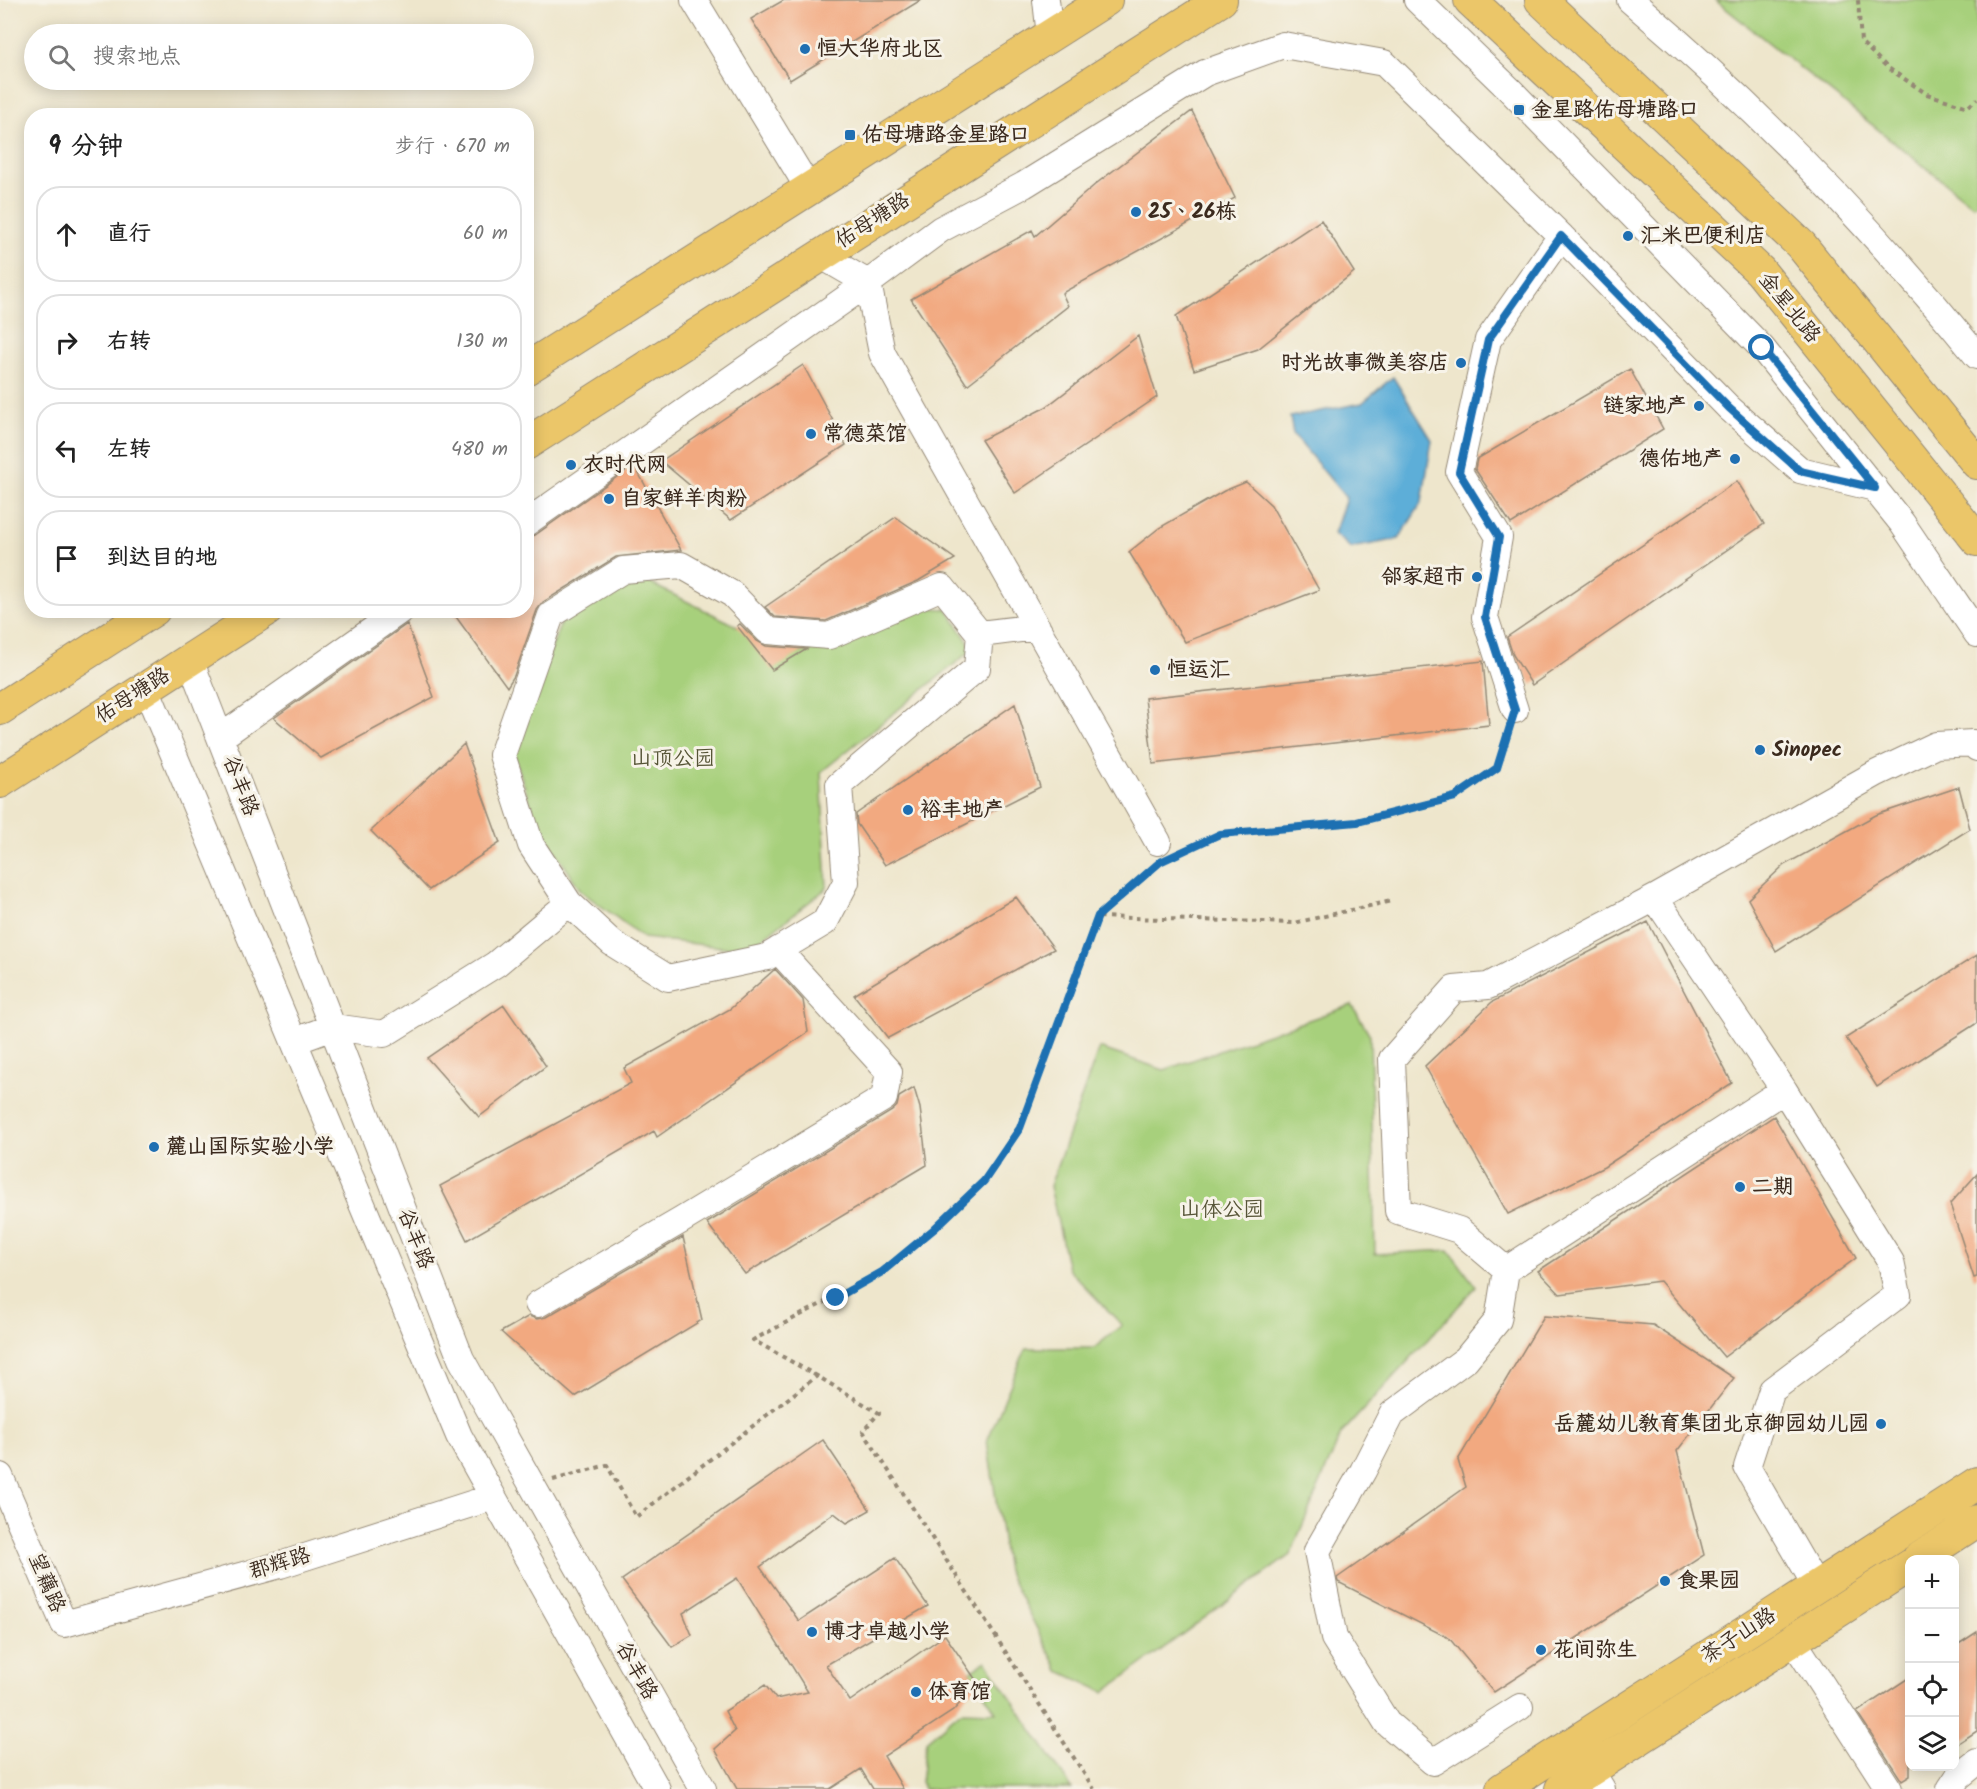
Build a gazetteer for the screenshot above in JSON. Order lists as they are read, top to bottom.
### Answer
{
  "streets": {
    "main road": ["佑母塘路", "金星北路", "茶子山路"],
    "street": ["谷丰路", "郡辉路", "望藕路"]
  },
  "crossings": [
    ["佑母塘路", "谷丰路"],
    ["谷丰路", "郡辉路"],
    ["郡辉路", "望藕路"]
  ],
  "parks": ["山顶公园", "山体公园"],
  "places": {
    "other": [
      "恒大华府北区",
      "25、26栋",
      "汇米巴便利店",
      "时光故事微美容店",
      "链家地产",
      "常德菜馆",
      "德佑地产",
      "衣时代网",
      "自家鲜羊肉粉",
      "邻家超市",
      "恒运汇",
      "Sinopec",
      "裕丰地产",
      "麓山国际实验小学",
      "二期",
      "岳麓幼儿教育集团北京御园幼儿园",
      "食果园",
      "博才卓越小学",
      "花间弥生",
      "体育馆"
    ],
    "transit": ["金星路佑母塘路口", "佑母塘路金星路口"]
  },
  "page": {
    "search": "搜索地点",
    "heading": ["9 分钟", "步行 · 670 m"],
    "list": [
      ["直行", "60 m"],
      ["右转", "130 m"],
      ["左转", "480 m"],
      "到达目的地"
    ],
    "map_buttons": ["+", "−"]
  }
}
